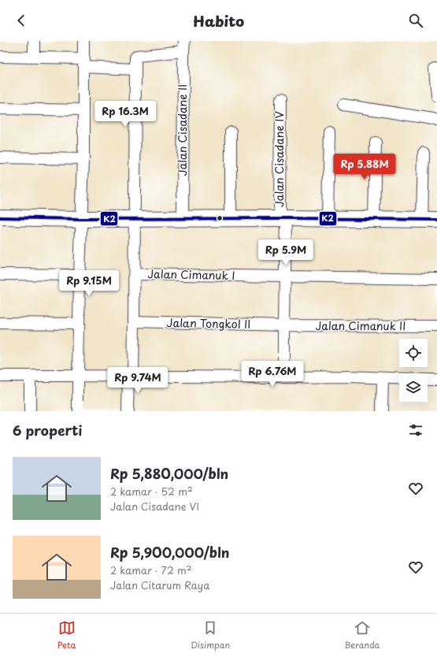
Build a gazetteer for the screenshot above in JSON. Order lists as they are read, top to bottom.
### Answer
{
  "streets": {
    "street": [
      "Jalan Cisadane II",
      "Jalan Cisadane IV",
      "Jalan Cimanuk I",
      "Jalan Tongkol II",
      "Jalan Cimanuk II"
    ]
  },
  "crossings": [
    ["Jalan Cisadane IV", "Jalan Cimanuk I"],
    ["Jalan Cisadane IV", "Jalan Tongkol II"],
    ["Jalan Cisadane IV", "Jalan Cimanuk II"],
    ["Jalan Tongkol II", "Jalan Cimanuk II"]
  ],
  "lines": ["transit line K2"],
  "page": {
    "header": "Habito",
    "price": [
      "Rp 16.3M",
      "Rp 5.88M",
      "Rp 5.9M",
      "Rp 9.15M",
      "Rp 6.76M",
      "Rp 9.74M"
    ],
    "heading": "6 properti",
    "list": [
      {
        "name": "Rp 5,880,000/bln",
        "note": "2 kamar · 52 m² · Jalan Cisadane VI"
      },
      {
        "name": "Rp 5,900,000/bln",
        "note": "2 kamar · 72 m² · Jalan Citarum Raya"
      }
    ],
    "tabs": ["Peta", "Disimpan", "Beranda"]
  }
}
